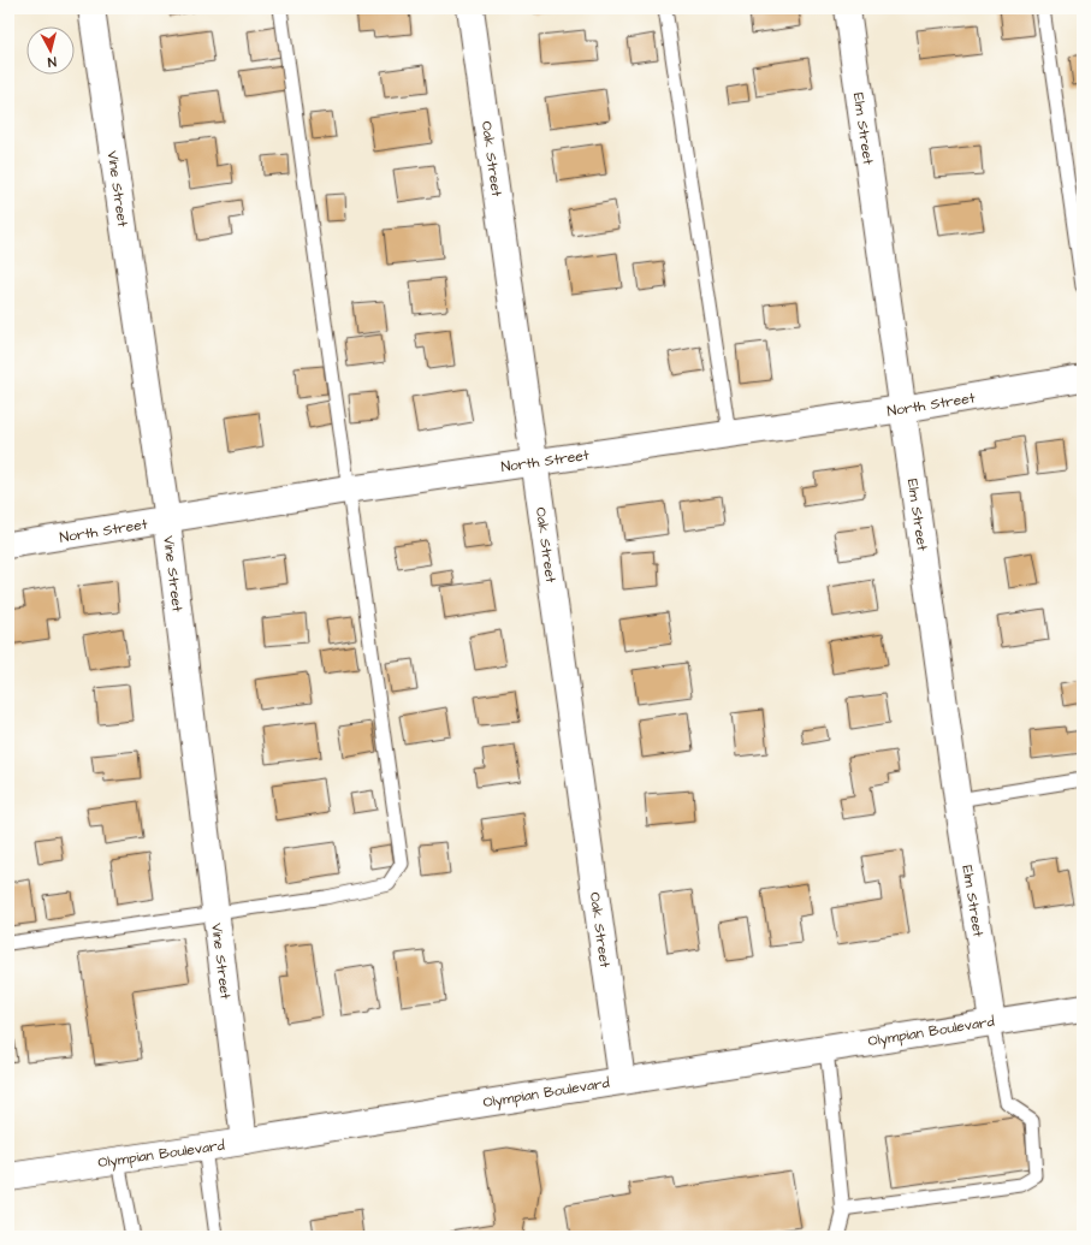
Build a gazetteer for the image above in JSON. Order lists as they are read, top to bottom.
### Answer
{
  "streets": {
    "street": [
      "Elm Street",
      "Oak Street",
      "Vine Street",
      "North Street",
      "Olympian Boulevard"
    ]
  },
  "crossings": [
    ["Elm Street", "North Street"],
    ["Elm Street", "Olympian Boulevard"],
    ["Oak Street", "North Street"],
    ["Oak Street", "Olympian Boulevard"],
    ["Vine Street", "North Street"],
    ["Vine Street", "Olympian Boulevard"]
  ],
  "north": "bottom"
}
